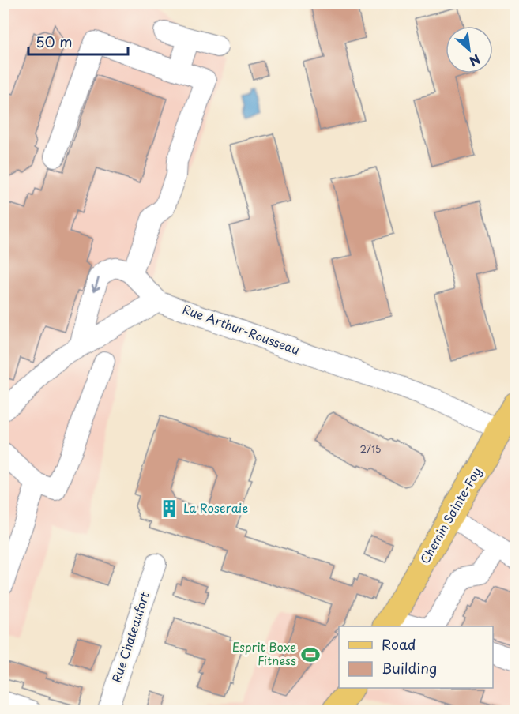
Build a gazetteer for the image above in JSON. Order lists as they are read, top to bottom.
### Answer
{
  "streets": {
    "main road": ["Chemin Sainte-Foy"],
    "street": ["Rue Arthur-Rousseau", "Rue Chateaufort"]
  },
  "crossings": [
    ["Rue Arthur-Rousseau", "Chemin Sainte-Foy"]
  ],
  "places": {
    "building": ["La Roseraie"],
    "sports": ["Esprit Boxe Fitness"]
  },
  "house_numbers": ["2715"],
  "legend": ["Road", "Building"],
  "scale_bar": "50 m",
  "north": "bottom right"
}
